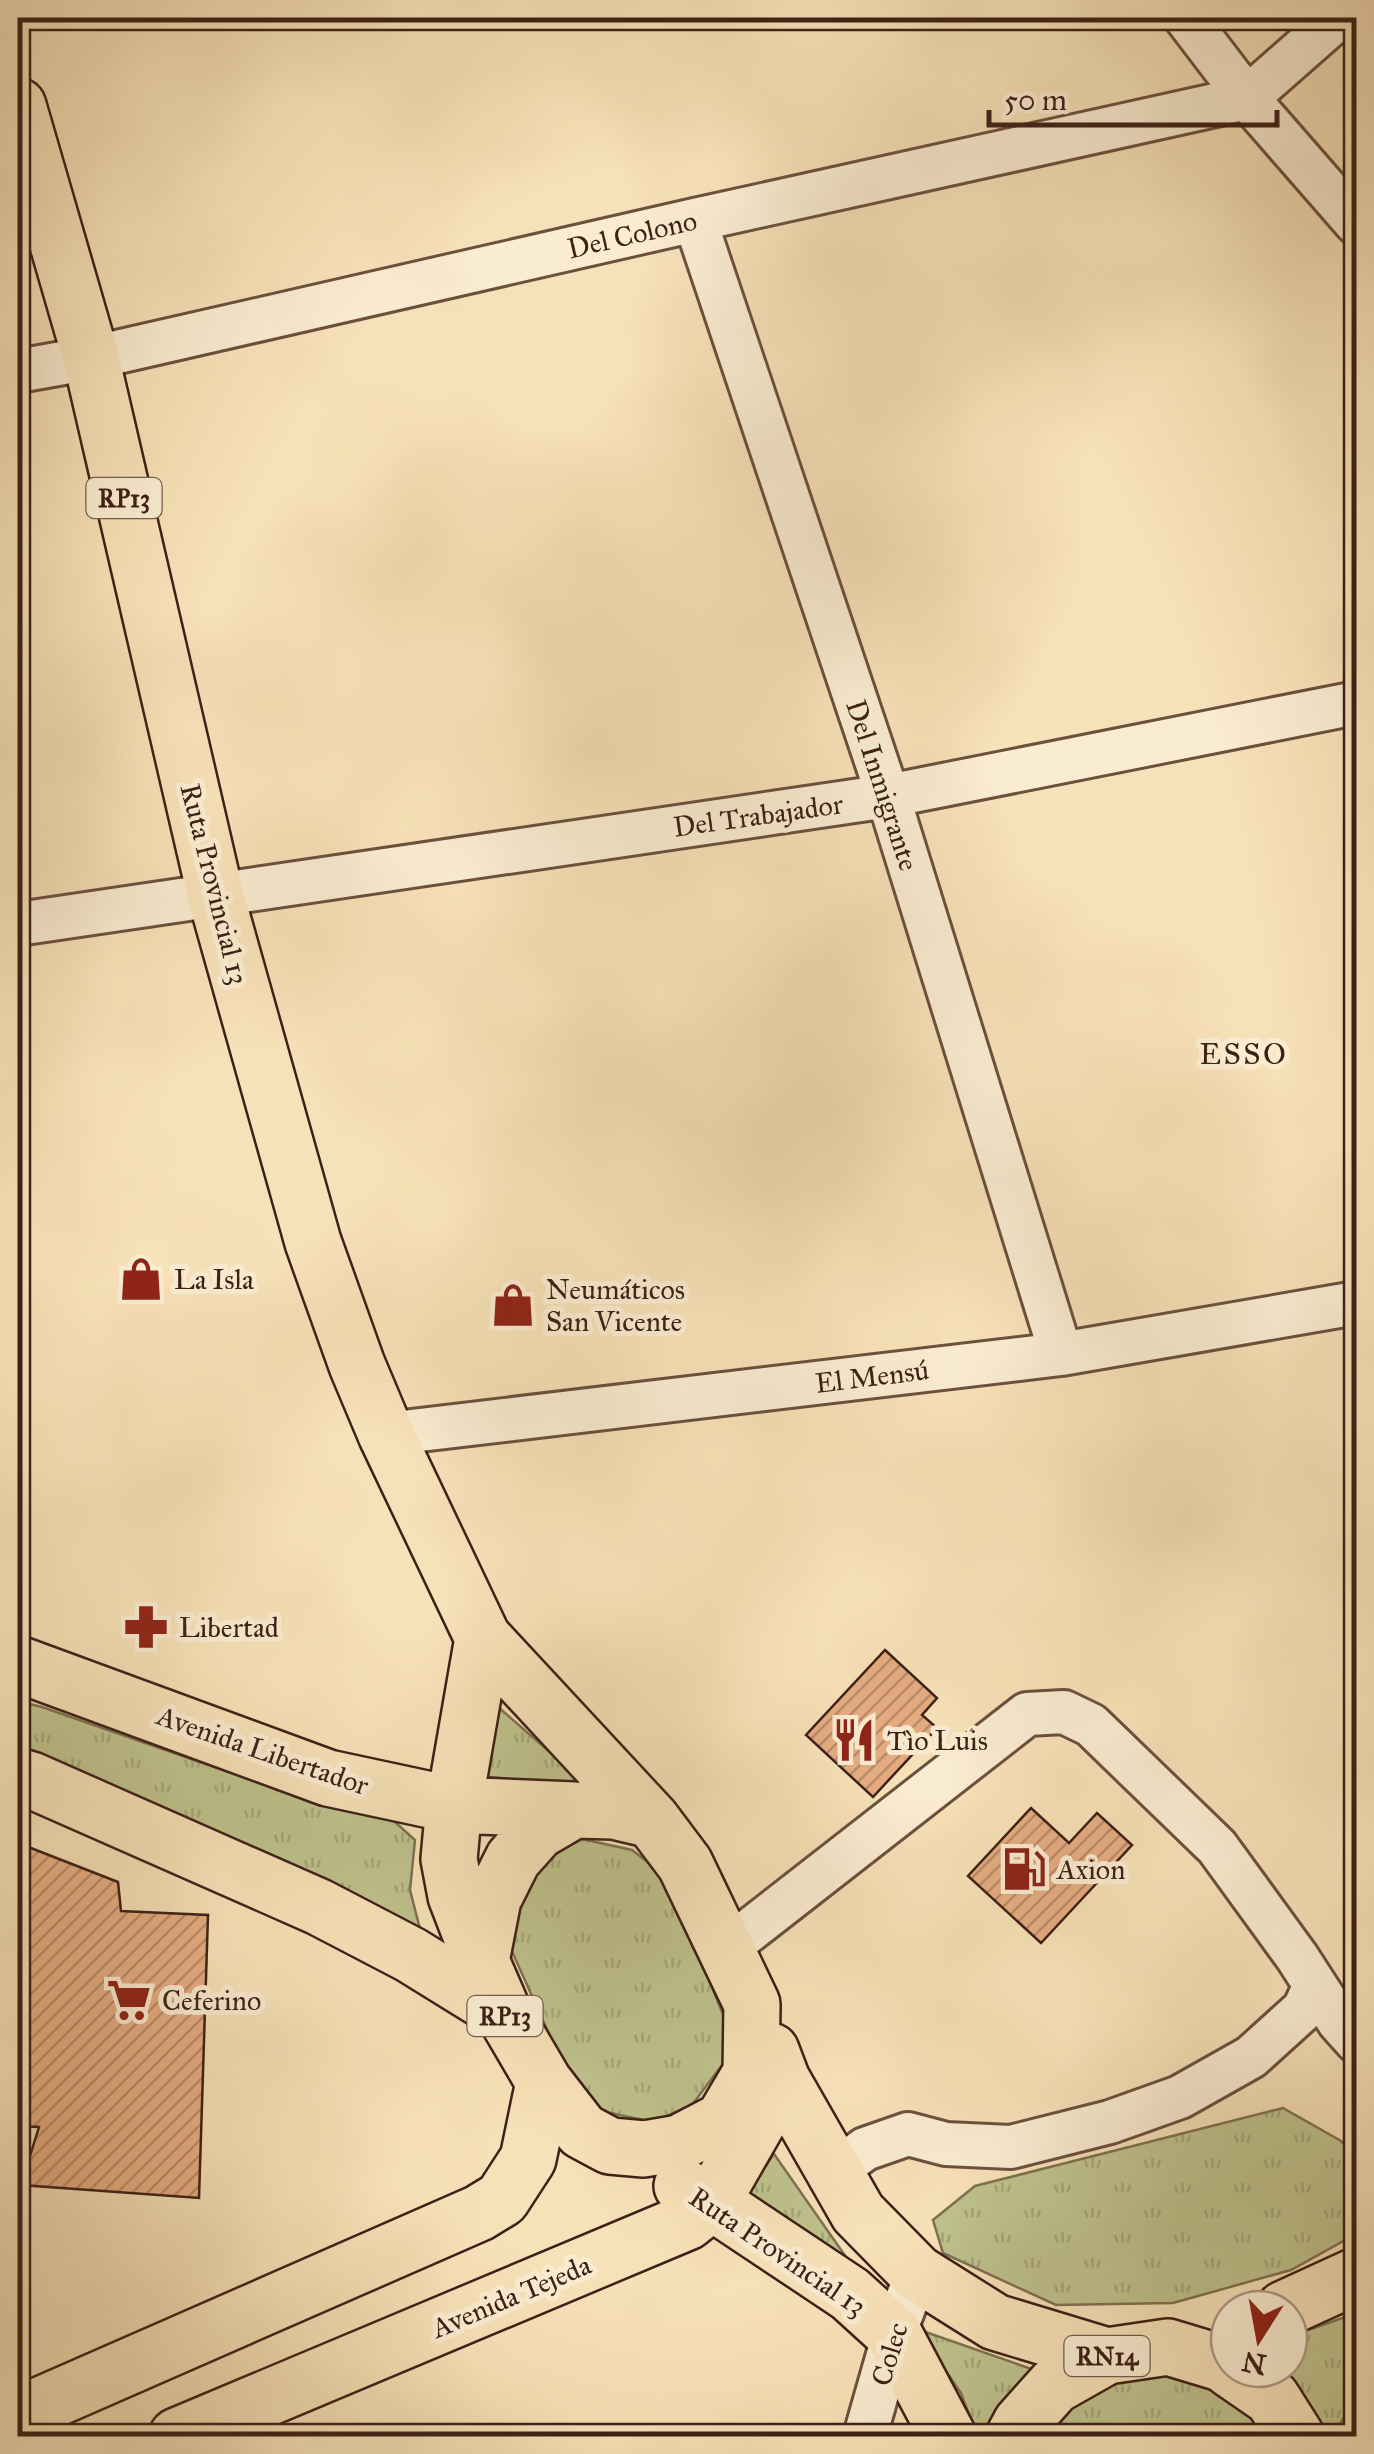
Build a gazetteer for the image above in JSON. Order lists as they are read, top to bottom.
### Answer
{
  "streets": {
    "main road": [
      "RP13",
      "Ruta Provincial 13",
      "Avenida Libertador",
      "Avenida Tejeda",
      "RN14"
    ],
    "street": [
      "Del Colono",
      "Del Inmigrante",
      "Del Trabajador",
      "El Mensú",
      "Colec"
    ]
  },
  "crossings": [
    ["Del Colono", "Del Inmigrante"],
    ["Del Colono", "Ruta Provincial 13"],
    ["RP13", "Ruta Provincial 13"],
    ["RP13", "Avenida Libertador"],
    ["RP13", "Avenida Tejeda"],
    ["RP13", "Colec"],
    ["RP13", "RN14"],
    ["Del Inmigrante", "Del Trabajador"],
    ["Del Inmigrante", "El Mensú"],
    ["Del Trabajador", "Ruta Provincial 13"],
    ["Ruta Provincial 13", "El Mensú"],
    ["Ruta Provincial 13", "Avenida Libertador"],
    ["Ruta Provincial 13", "Avenida Tejeda"],
    ["Ruta Provincial 13", "Colec"]
  ],
  "districts": ["ESSO"],
  "places": {
    "shop": ["La Isla", "Neumáticos San Vicente"],
    "pharmacy": ["Libertad"],
    "restaurant": ["Tìo Luis"],
    "fuel station": ["Axion"],
    "supermarket": ["Ceferino"]
  },
  "scale_bar": "50 m",
  "north": "bottom"
}
